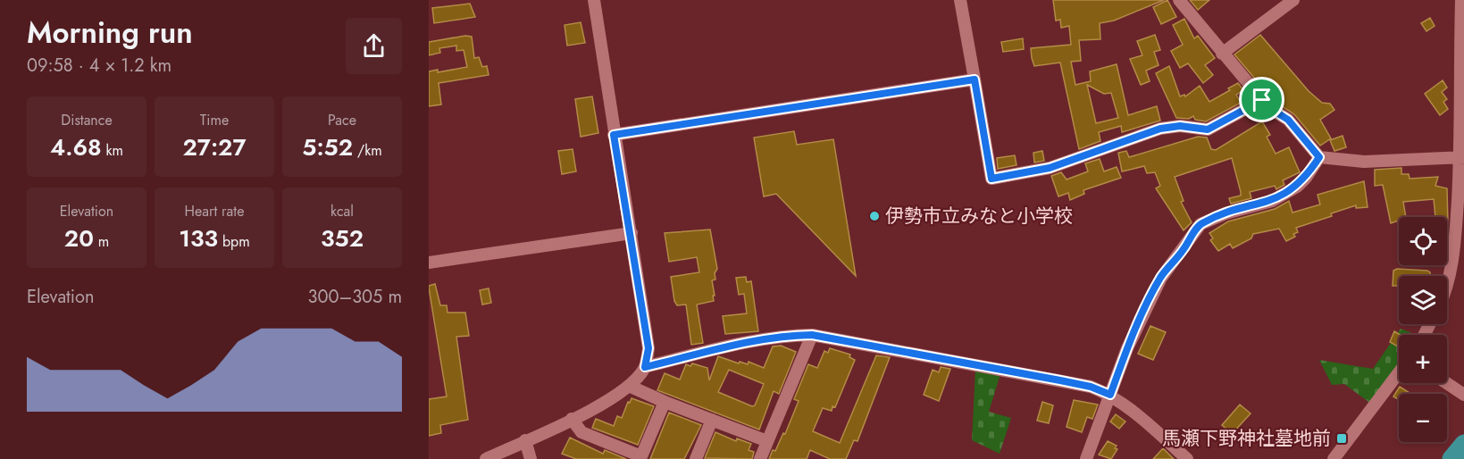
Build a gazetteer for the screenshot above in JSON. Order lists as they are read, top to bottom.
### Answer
{
  "places": {
    "other": ["伊勢市立みなと小学校"],
    "transit": ["馬瀬下野神社墓地前"]
  },
  "page": {
    "heading": ["Morning run", "09:58 · 4 × 1.2 km"],
    "stats": [
      ["Distance", "4.68 km"],
      ["Time", "27:27"],
      ["Pace", "5:52 /km"],
      ["Elevation", "20 m"],
      ["Heart rate", "133 bpm"],
      ["kcal", "352"]
    ],
    "map_buttons": ["+", "−"],
    "chart": ["Elevation", "300–305 m"]
  }
}
